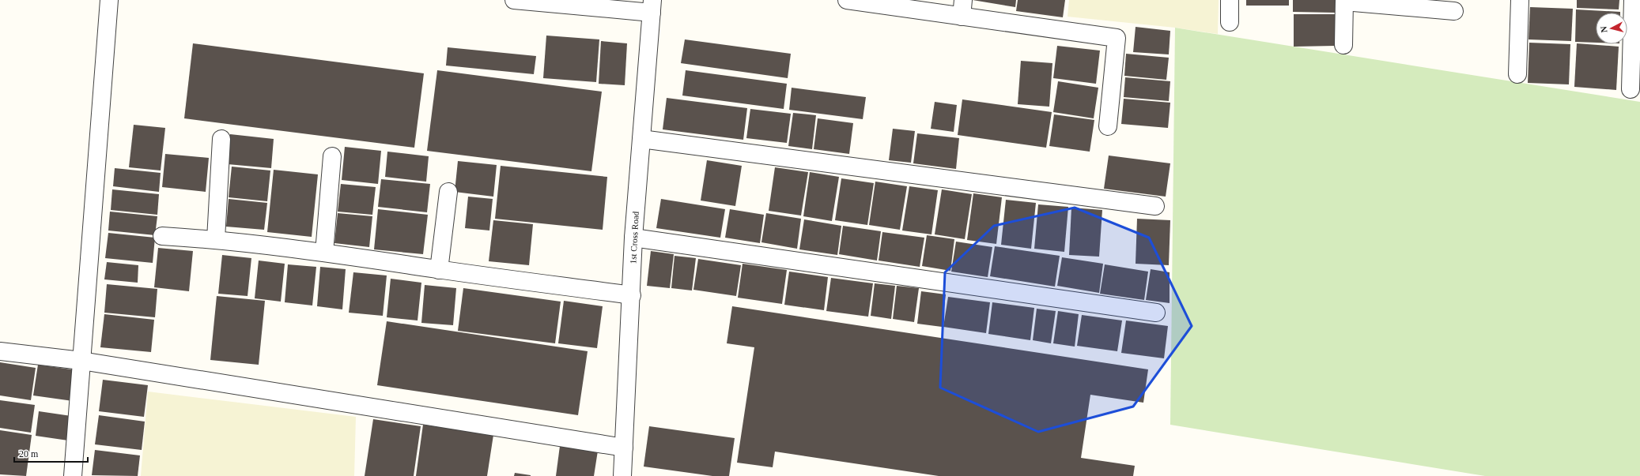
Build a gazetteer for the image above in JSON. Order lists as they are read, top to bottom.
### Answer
{
  "streets": {
    "street": ["1st Cross Road"]
  },
  "scale_bar": "20 m",
  "north": "left"
}
